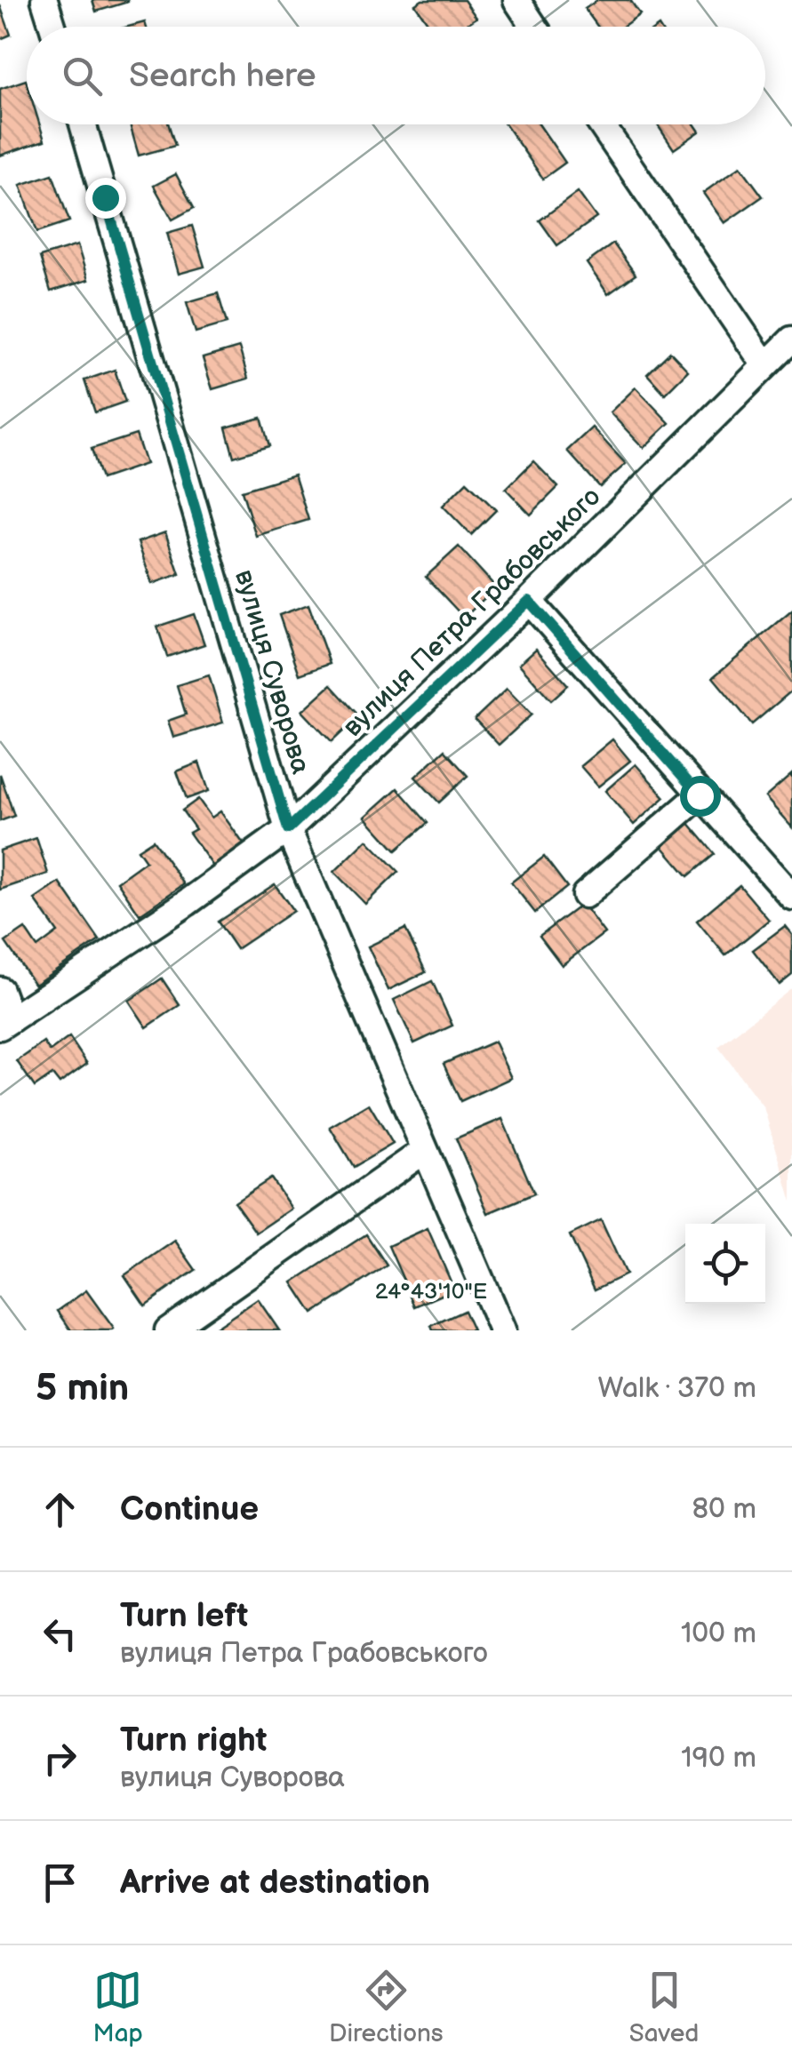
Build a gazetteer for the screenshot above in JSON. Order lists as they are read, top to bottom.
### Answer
{
  "streets": {
    "street": ["вулиця Петра Грабовського", "вулиця Суворова"]
  },
  "crossings": [
    ["вулиця Петра Грабовського", "вулиця Суворова"]
  ],
  "page": {
    "search": "Search here",
    "heading": ["5 min", "Walk · 370 m"],
    "list": [
      ["Continue", "80 m"],
      ["Turn left", "вулиця Петра Грабовського", "100 m"],
      ["Turn right", "вулиця Суворова", "190 m"],
      "Arrive at destination"
    ],
    "nav": ["Map", "Directions", "Saved"]
  },
  "coordinates": ["24°43'10\"E"]
}
